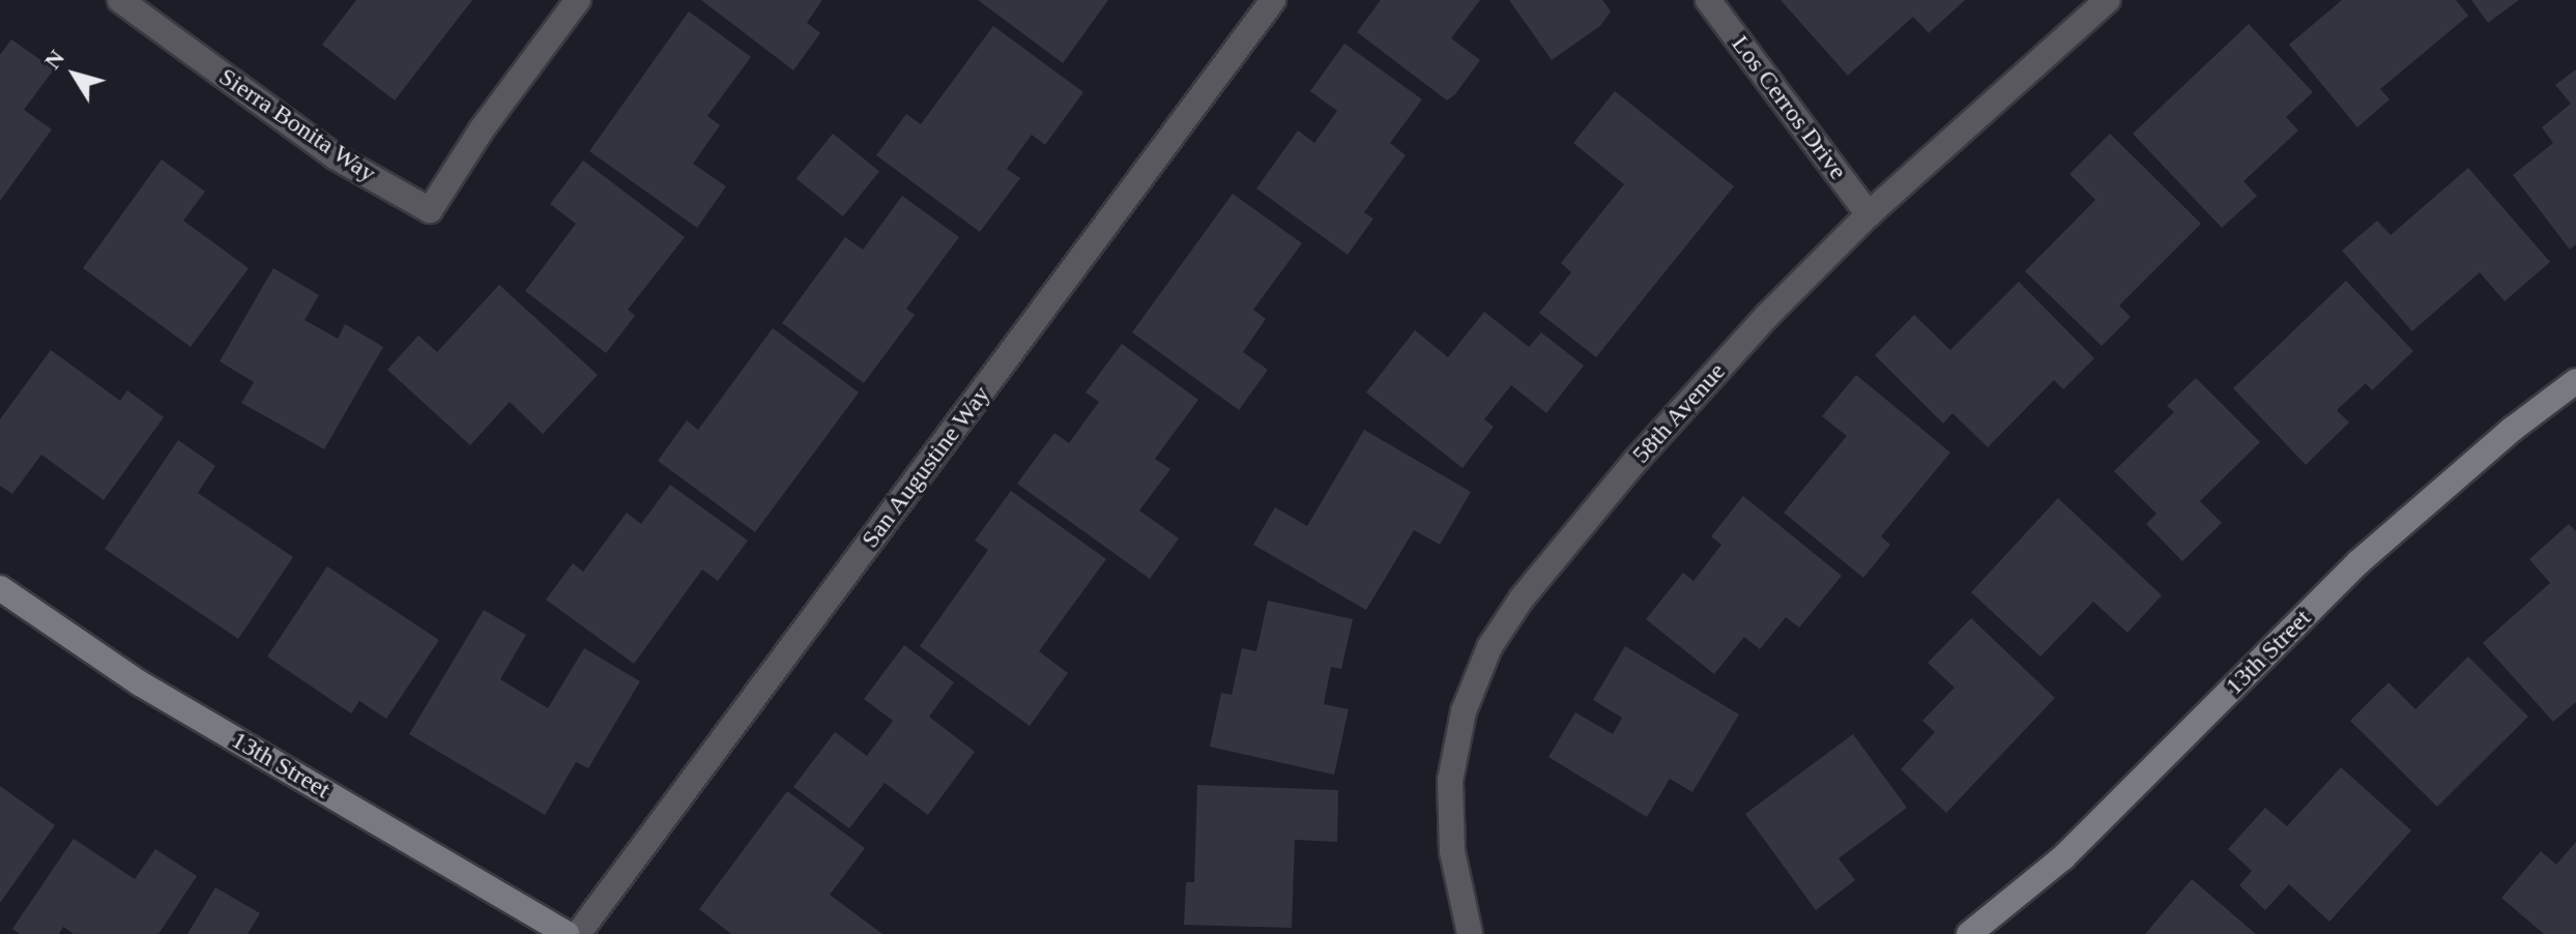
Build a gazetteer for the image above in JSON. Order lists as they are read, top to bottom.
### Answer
{
  "streets": {
    "street": [
      "Los Cerros Drive",
      "Sierra Bonita Way",
      "58th Avenue",
      "San Augustine Way",
      "13th Street"
    ]
  },
  "crossings": [
    ["Los Cerros Drive", "58th Avenue"]
  ],
  "north": "top left"
}
